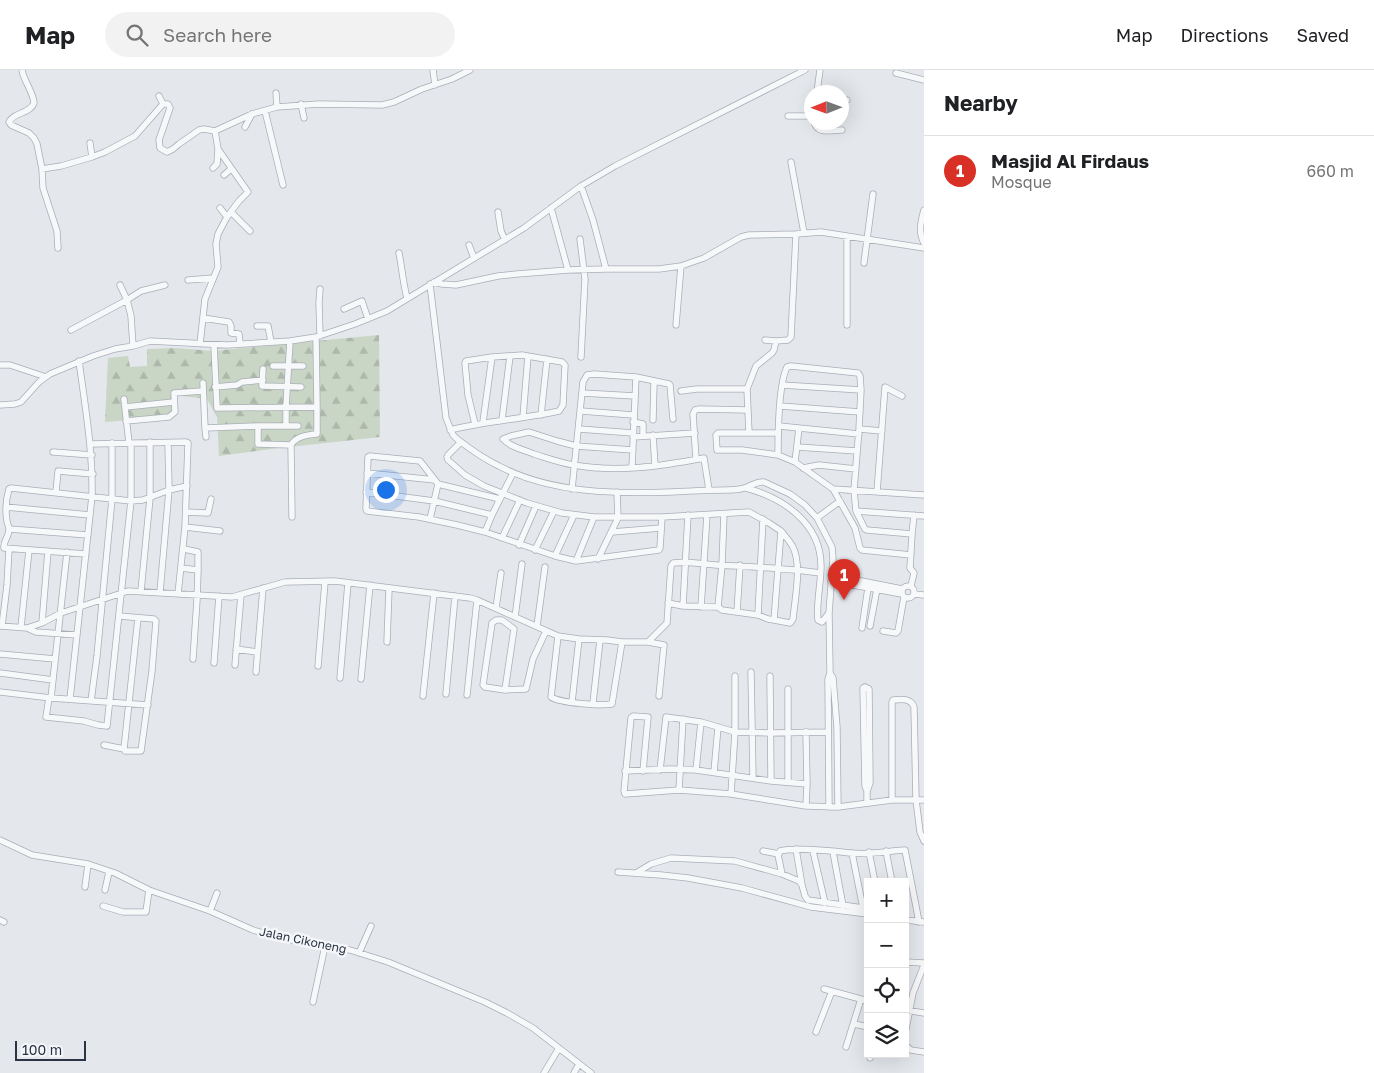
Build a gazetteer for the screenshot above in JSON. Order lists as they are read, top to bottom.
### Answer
{
  "streets": {
    "street": ["Jalan Cikoneng"]
  },
  "scale_bar": "100 m",
  "north": "left",
  "page": {
    "header": "Map",
    "search": "Search here",
    "nav": ["Map", "Directions", "Saved"],
    "heading": "Nearby",
    "list": [
      {
        "mark": "1",
        "name": "Masjid Al Firdaus",
        "note": "Mosque",
        "value": "660 m"
      }
    ],
    "pins": "1",
    "map_buttons": ["+", "−"],
    "scale": "100 m"
  }
}
